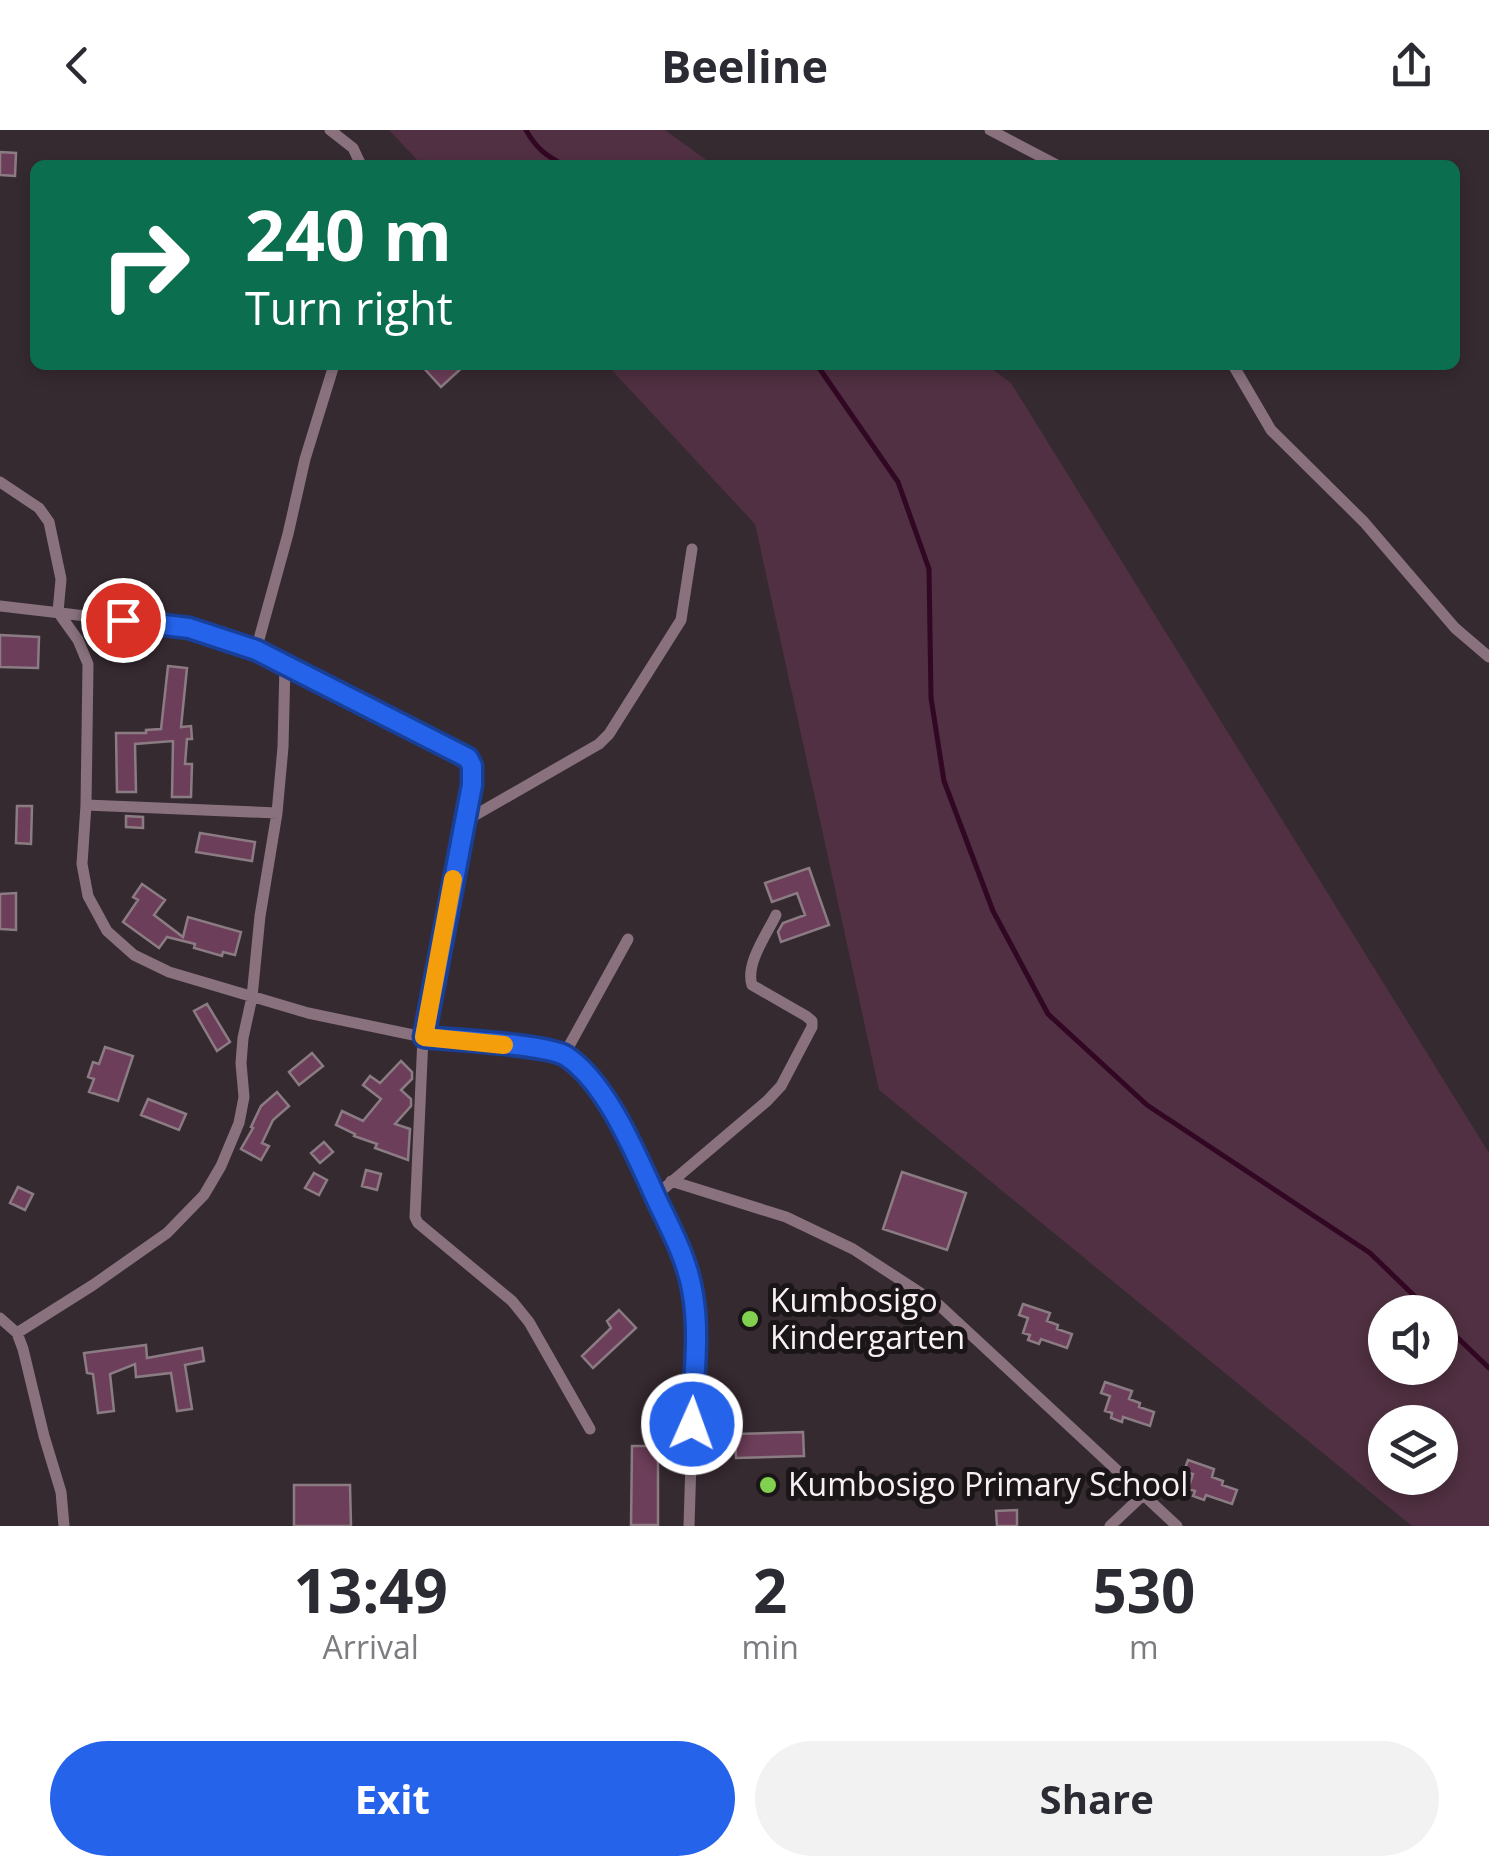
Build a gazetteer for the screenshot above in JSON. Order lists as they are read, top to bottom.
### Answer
{
  "places": ["Kumbosigo Kindergarten", "Kumbosigo Primary School"],
  "page": {
    "header": "Beeline",
    "turn": ["240 m", "Turn right"],
    "eta": [
      "13:49",
      "Arrival",
      "2",
      "min",
      "530",
      "m"
    ],
    "buttons": ["Exit", "Share"]
  }
}
